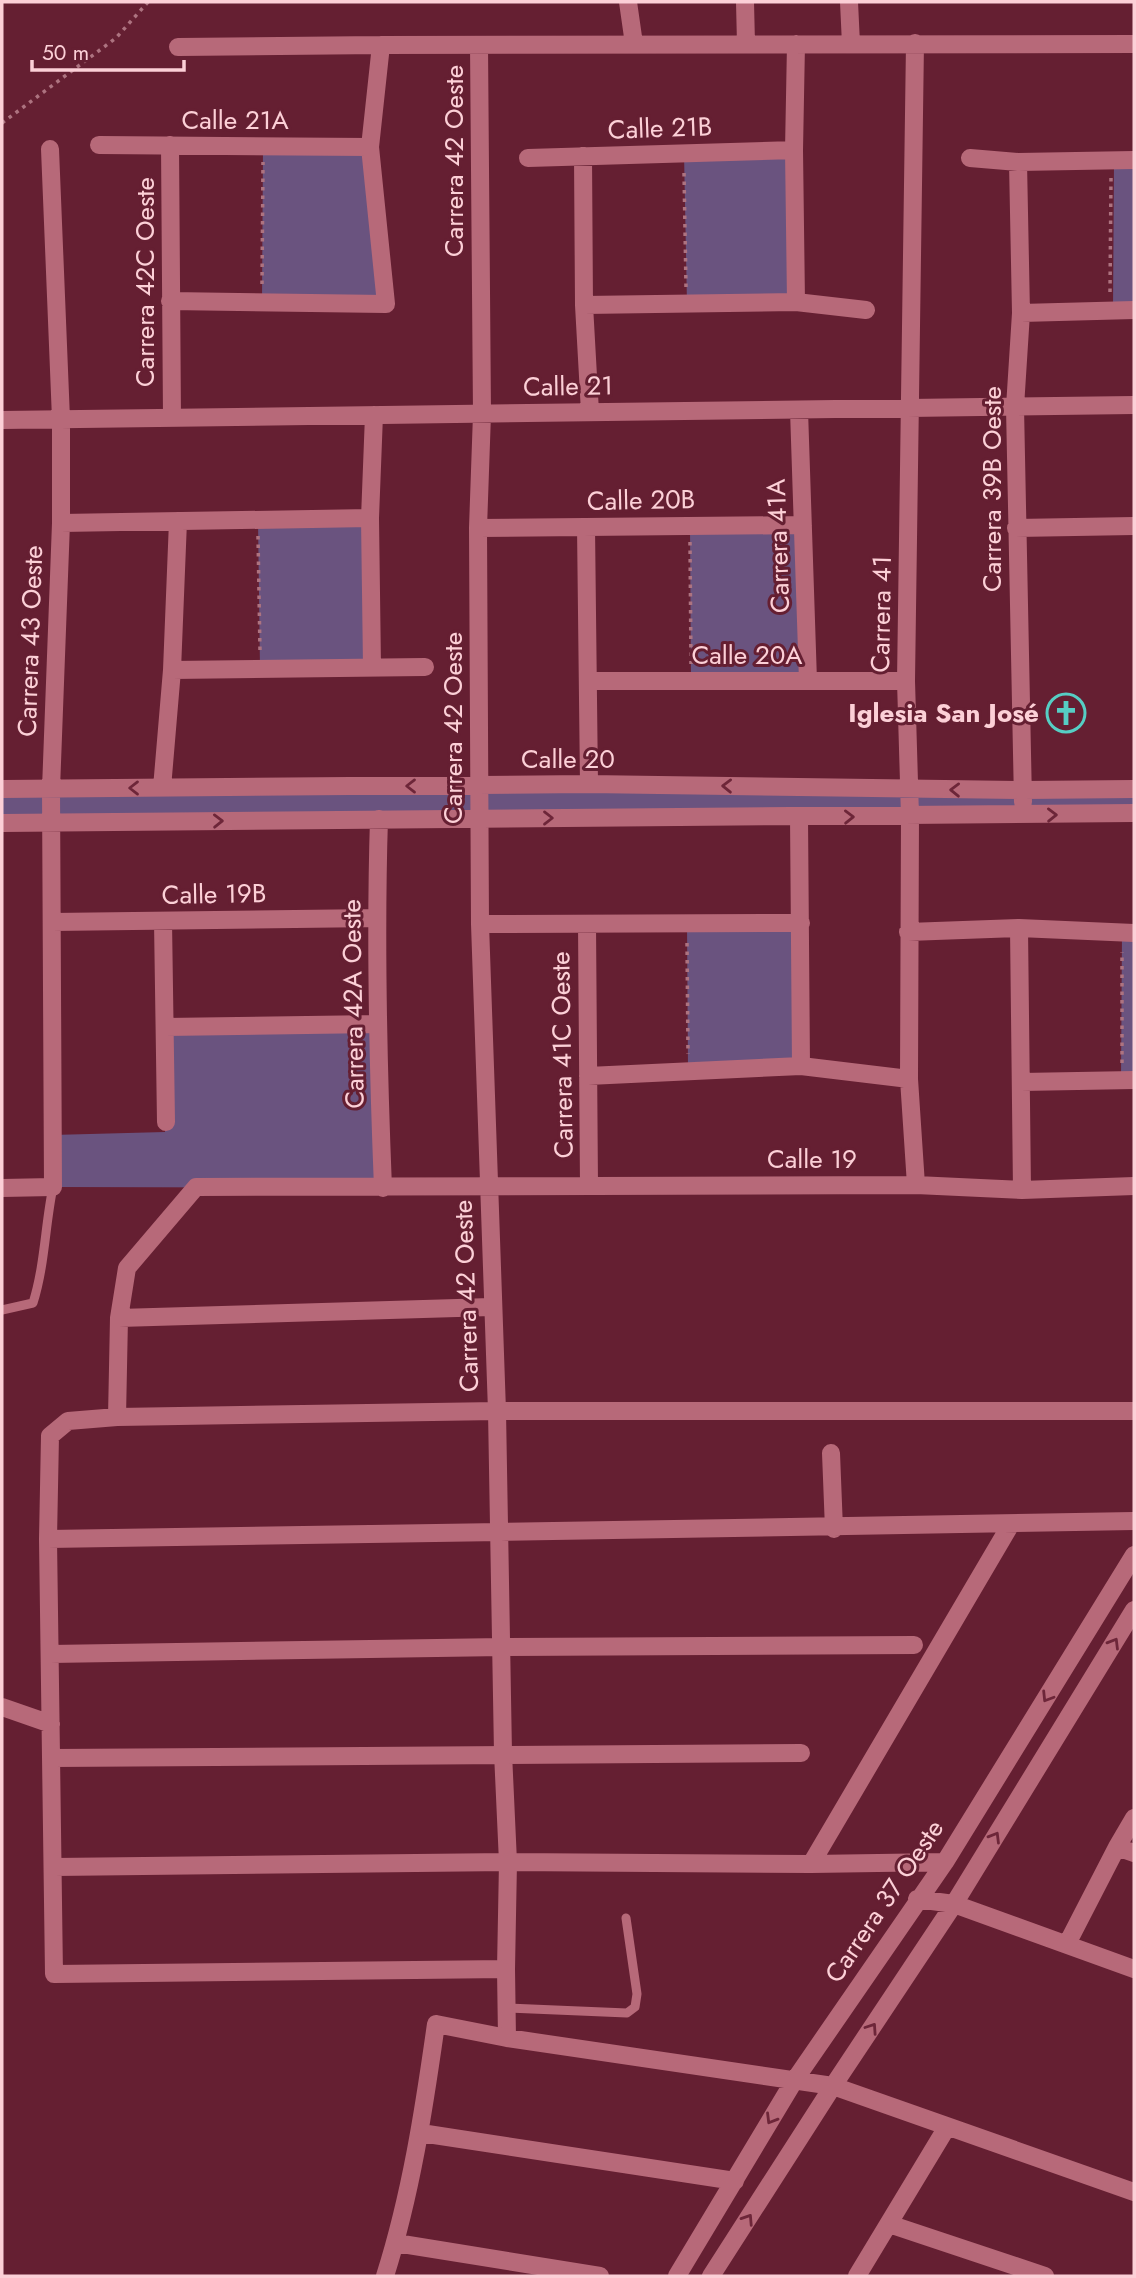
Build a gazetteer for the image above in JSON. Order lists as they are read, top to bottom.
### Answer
{
  "streets": {
    "street": [
      "Calle 21A",
      "Calle 21B",
      "Carrera 42 Oeste",
      "Carrera 42C Oeste",
      "Calle 21",
      "Carrera 39B Oeste",
      "Calle 20B",
      "Carrera 41A",
      "Carrera 41",
      "Carrera 43 Oeste",
      "Calle 20A",
      "Calle 20",
      "Calle 19B",
      "Carrera 42A Oeste",
      "Carrera 41C Oeste",
      "Calle 19",
      "Carrera 37 Oeste"
    ]
  },
  "crossings": [
    ["Calle 21A", "Carrera 42C Oeste"],
    ["Carrera 42 Oeste", "Calle 21"],
    ["Carrera 42 Oeste", "Calle 20B"],
    ["Carrera 42 Oeste", "Calle 20"],
    ["Carrera 42 Oeste", "Calle 19"],
    ["Carrera 42C Oeste", "Calle 21"],
    ["Calle 21", "Carrera 39B Oeste"],
    ["Calle 21", "Carrera 41A"],
    ["Calle 21", "Carrera 41"],
    ["Calle 21", "Carrera 43 Oeste"],
    ["Carrera 39B Oeste", "Calle 20"],
    ["Calle 20B", "Carrera 41A"],
    ["Carrera 41A", "Calle 20A"],
    ["Carrera 41", "Calle 20A"],
    ["Carrera 41", "Calle 20"],
    ["Carrera 41", "Calle 19"],
    ["Carrera 43 Oeste", "Calle 20"],
    ["Carrera 43 Oeste", "Calle 19B"],
    ["Calle 19B", "Carrera 42A Oeste"],
    ["Carrera 42A Oeste", "Calle 19"],
    ["Carrera 41C Oeste", "Calle 19"]
  ],
  "places": {
    "church": ["Iglesia San José"]
  },
  "scale_bar": "50 m"
}
